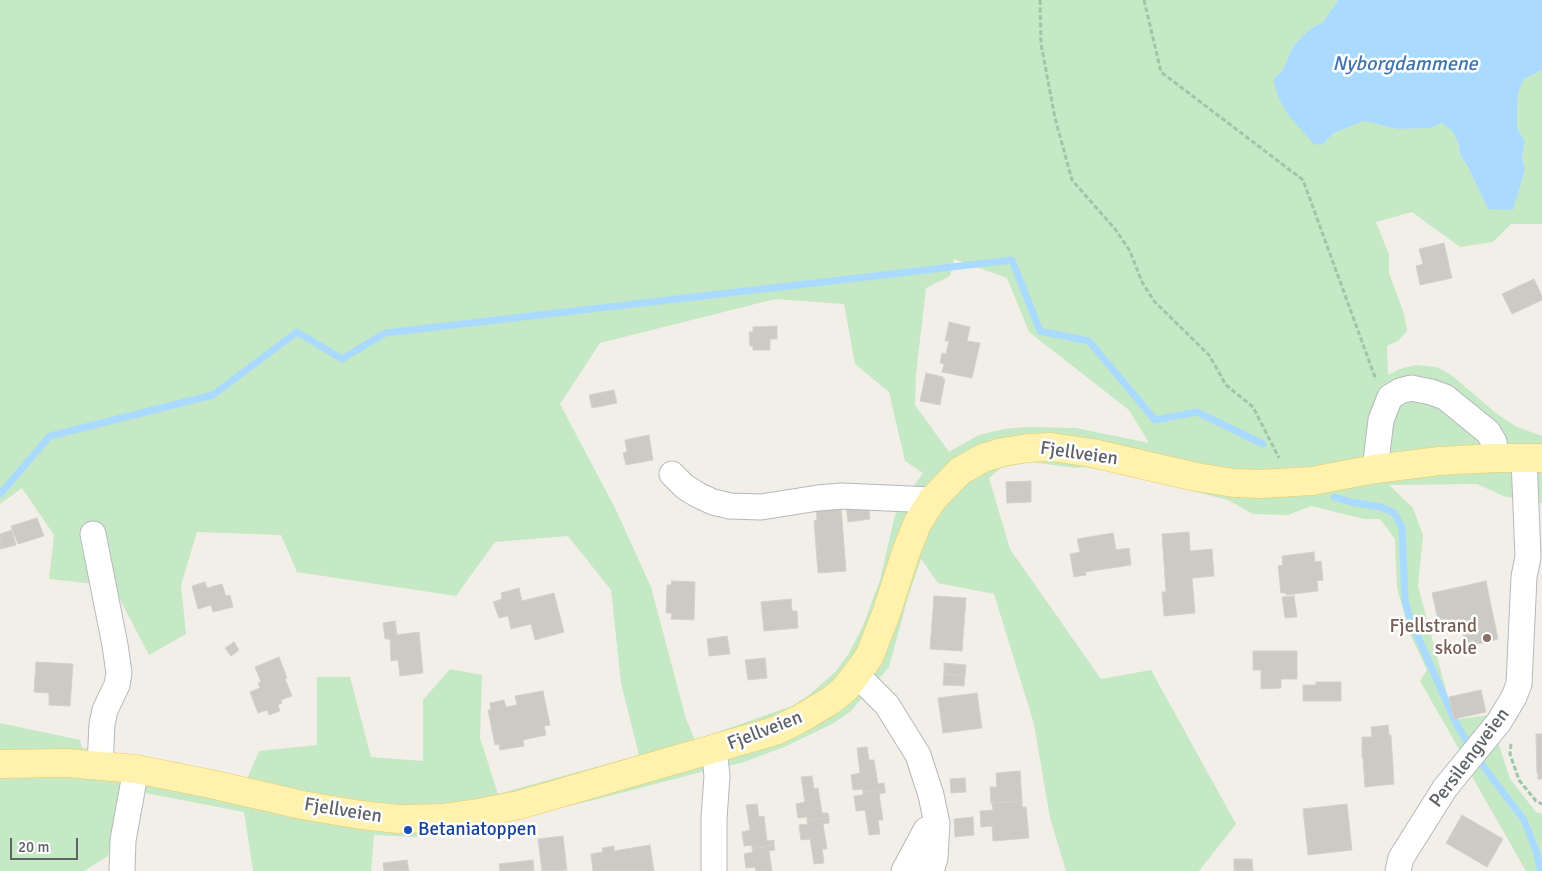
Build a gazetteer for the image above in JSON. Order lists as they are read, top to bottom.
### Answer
{
  "streets": {
    "main road": ["Fjellveien"],
    "street": ["Persilengveien"]
  },
  "crossings": [
    ["Fjellveien", "Persilengveien"]
  ],
  "water": ["Nyborgdammene"],
  "places": ["Fjellstrand skole", "Betaniatoppen"],
  "scale_bar": "20 m"
}
